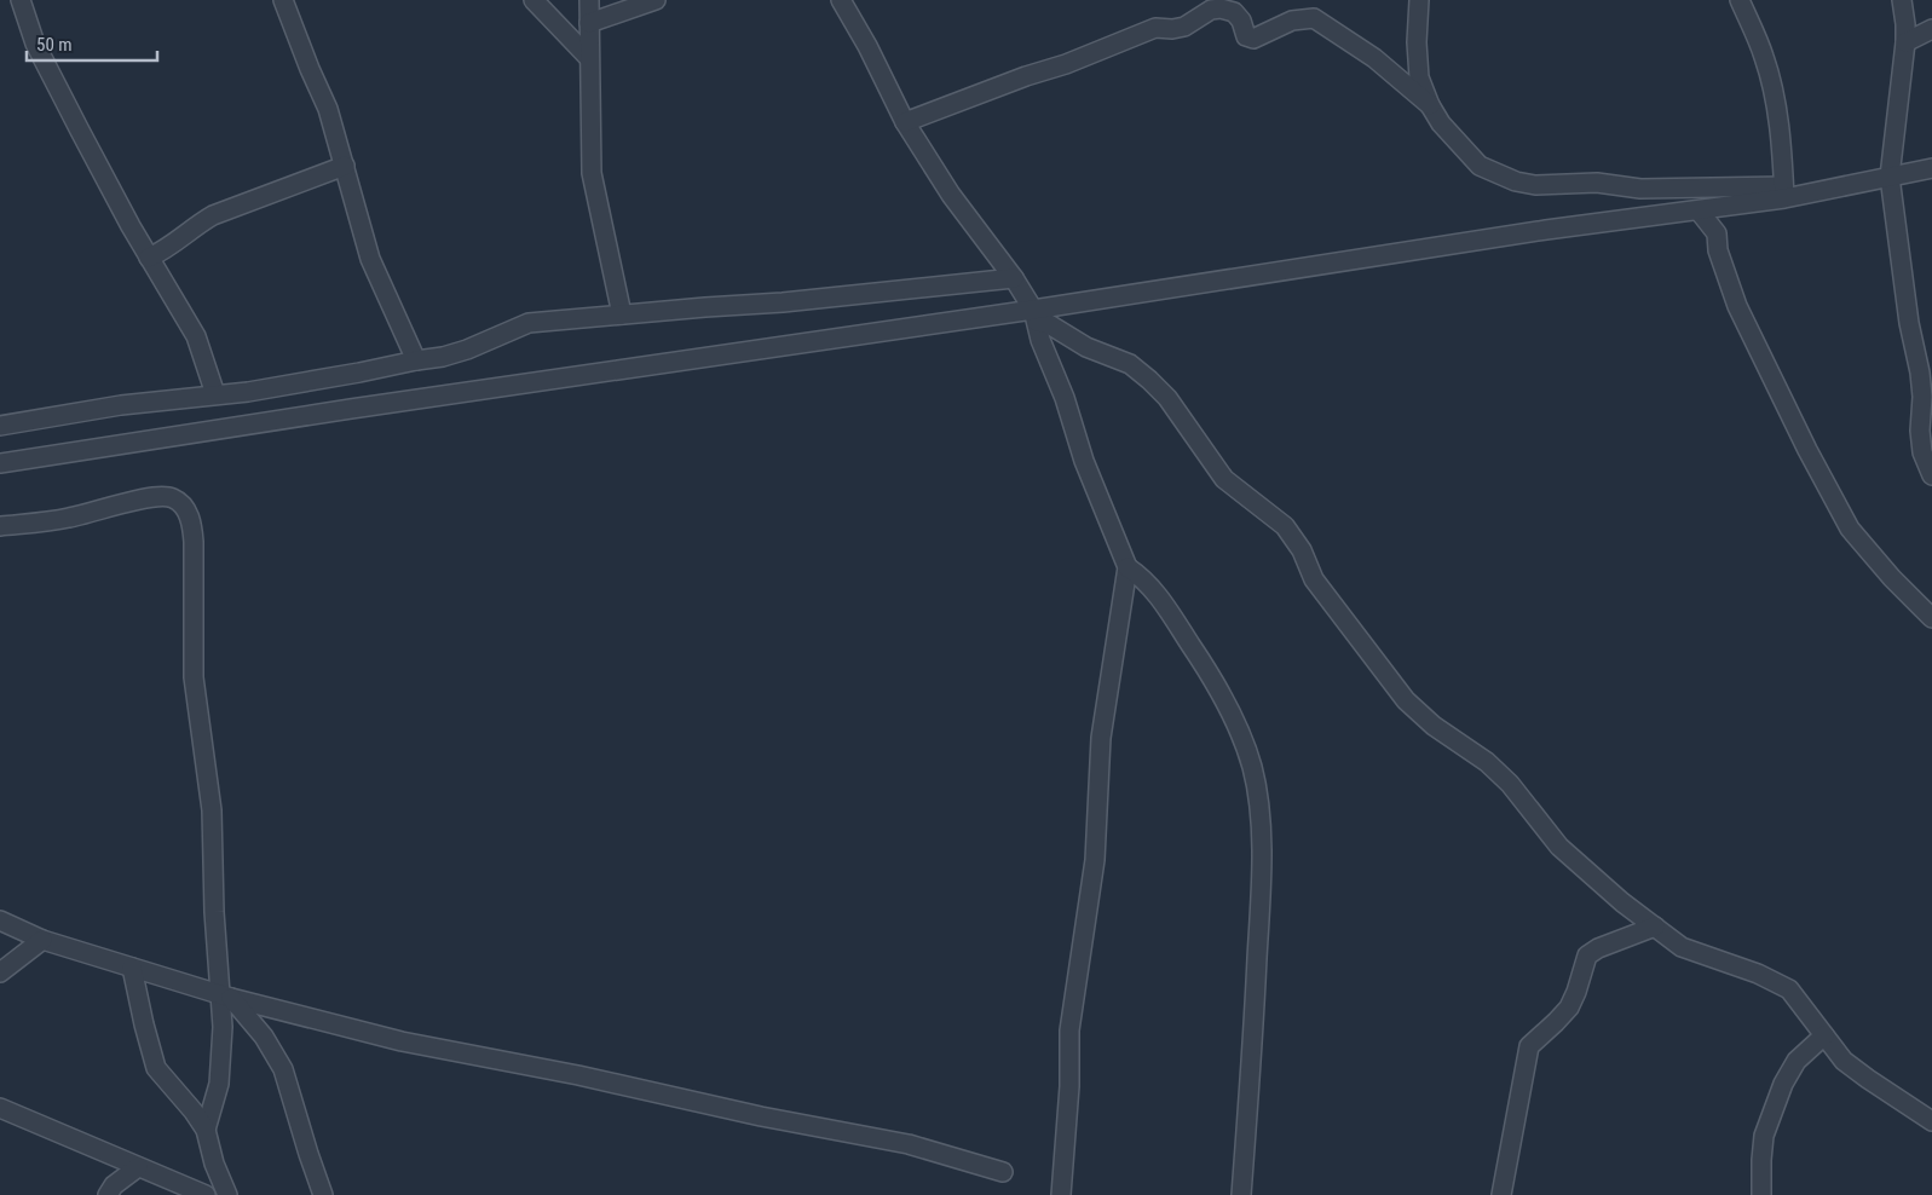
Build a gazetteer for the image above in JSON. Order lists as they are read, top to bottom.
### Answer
{
  "scale_bar": "50 m"
}
